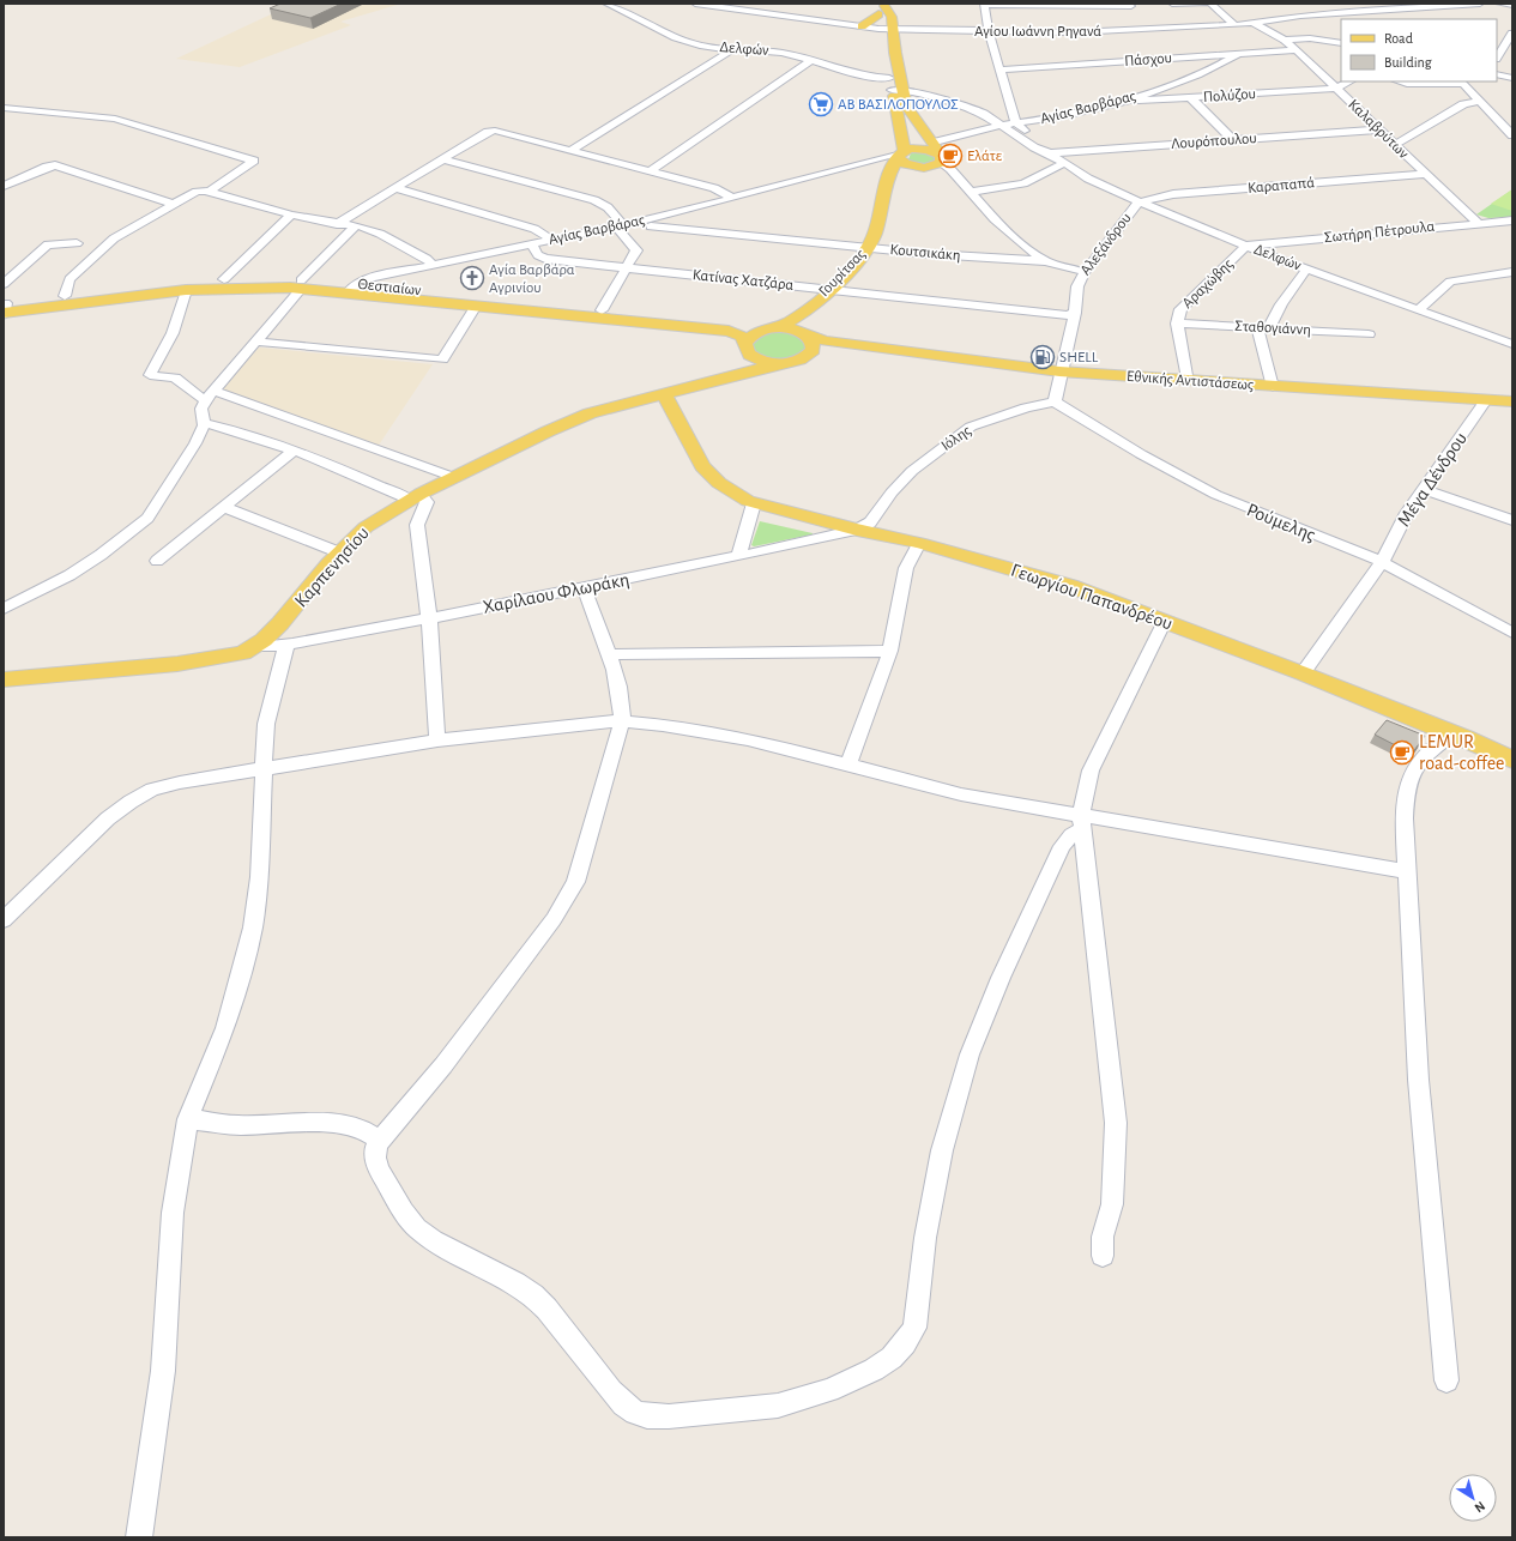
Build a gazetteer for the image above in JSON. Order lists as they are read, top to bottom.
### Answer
{
  "streets": {
    "main road": [
      "Γουρίτσας",
      "Θεστιαίων",
      "Εθνικής Αντιστάσεως",
      "Καρπενησίου",
      "Γεωργίου Παπανδρέου"
    ],
    "street": [
      "Αγίου Ιωάννη Ρηγανά",
      "Δελφών",
      "Πάσχου",
      "Πολύζου",
      "Αγίας Βαρβάρας",
      "Καλαβρύτων",
      "Λουρόπουλου",
      "Καραπαπά",
      "Σωτήρη Πέτρουλα",
      "Αλεξάνδρου",
      "Κουτσικάκη",
      "Κατίνας Χατζάρα",
      "Αραχώβης",
      "Σταθογιάννη",
      "Ιόλης",
      "Μέγα Δένδρου",
      "Ρούμελης",
      "Χαρίλαου Φλωράκη"
    ]
  },
  "crossings": [
    ["Αγίου Ιωάννη Ρηγανά", "Καλαβρύτων"],
    ["Δελφών", "Αγίας Βαρβάρας"],
    ["Δελφών", "Λουρόπουλου"],
    ["Δελφών", "Καραπαπά"],
    ["Δελφών", "Σωτήρη Πέτρουλα"],
    ["Δελφών", "Αλεξάνδρου"],
    ["Δελφών", "Αραχώβης"],
    ["Πάσχου", "Αγίας Βαρβάρας"],
    ["Πάσχου", "Καλαβρύτων"],
    ["Πολύζου", "Αγίας Βαρβάρας"],
    ["Πολύζου", "Καλαβρύτων"],
    ["Αγίας Βαρβάρας", "Κουτσικάκη"],
    ["Αγίας Βαρβάρας", "Γουρίτσας"],
    ["Αγίας Βαρβάρας", "Κατίνας Χατζάρα"],
    ["Αγίας Βαρβάρας", "Θεστιαίων"],
    ["Καλαβρύτων", "Λουρόπουλου"],
    ["Καλαβρύτων", "Καραπαπά"],
    ["Καλαβρύτων", "Σωτήρη Πέτρουλα"],
    ["Καραπαπά", "Αλεξάνδρου"],
    ["Σωτήρη Πέτρουλα", "Αραχώβης"],
    ["Αλεξάνδρου", "Κουτσικάκη"],
    ["Αλεξάνδρου", "Κατίνας Χατζάρα"],
    ["Αλεξάνδρου", "Εθνικής Αντιστάσεως"],
    ["Κουτσικάκη", "Γουρίτσας"],
    ["Γουρίτσας", "Κατίνας Χατζάρα"],
    ["Γουρίτσας", "Θεστιαίων"],
    ["Γουρίτσας", "Εθνικής Αντιστάσεως"],
    ["Αραχώβης", "Σταθογιάννη"],
    ["Αραχώβης", "Εθνικής Αντιστάσεως"],
    ["Θεστιαίων", "Εθνικής Αντιστάσεως"],
    ["Θεστιαίων", "Καρπενησίου"],
    ["Εθνικής Αντιστάσεως", "Μέγα Δένδρου"],
    ["Εθνικής Αντιστάσεως", "Καρπενησίου"],
    ["Ιόλης", "Ρούμελης"],
    ["Ιόλης", "Χαρίλαου Φλωράκη"],
    ["Ιόλης", "Γεωργίου Παπανδρέου"],
    ["Μέγα Δένδρου", "Ρούμελης"],
    ["Μέγα Δένδρου", "Γεωργίου Παπανδρέου"],
    ["Καρπενησίου", "Χαρίλαου Φλωράκη"],
    ["Χαρίλαου Φλωράκη", "Γεωργίου Παπανδρέου"]
  ],
  "places": {
    "supermarket": ["ΑΒ ΒΑΣΙΛΟΠΟΥΛΟΣ"],
    "cafe": ["Ελάτε", "LEMUR road-coffee"],
    "church": ["Αγία Βαρβάρα Αγρινίου"],
    "fuel station": ["SHELL"]
  },
  "legend": ["Road", "Building"],
  "north": "bottom right"
}
